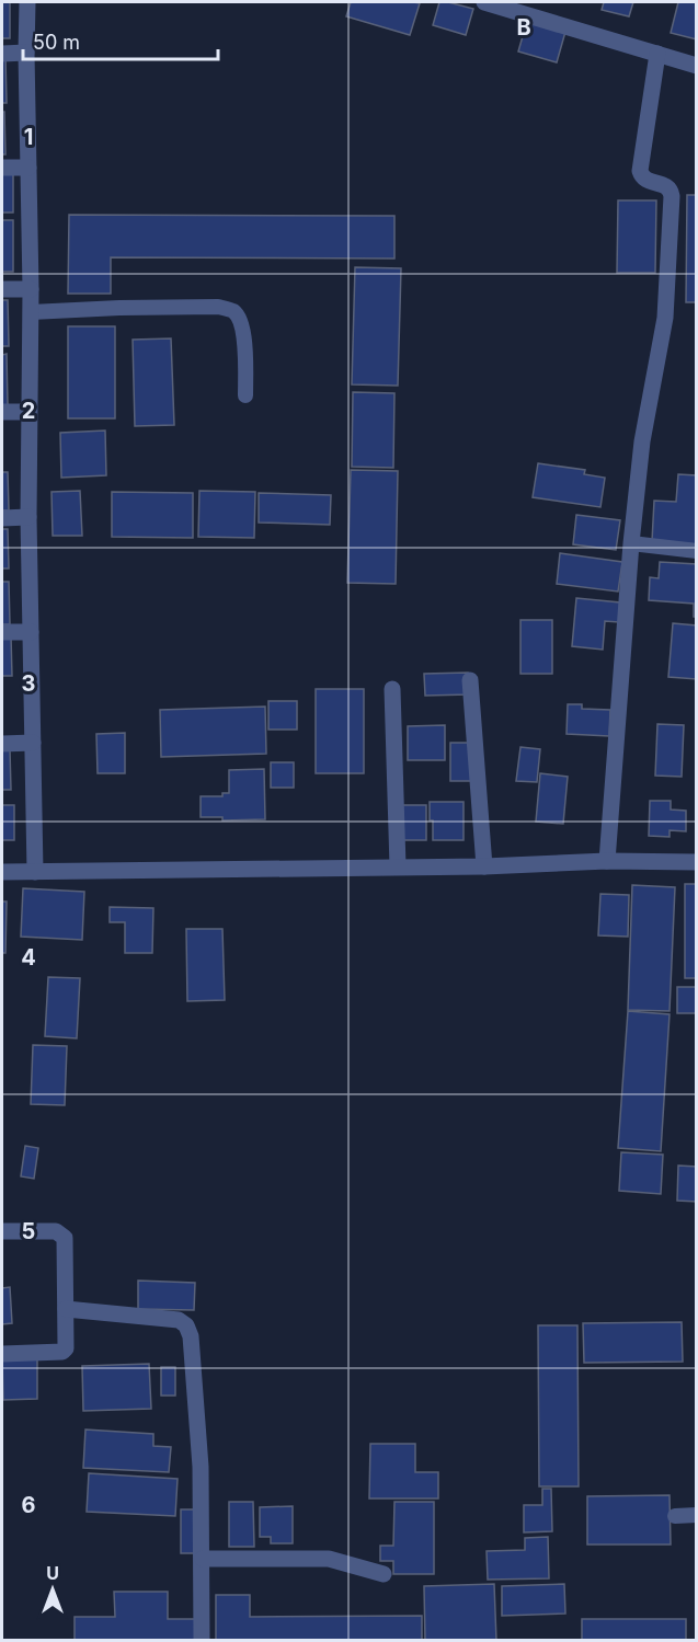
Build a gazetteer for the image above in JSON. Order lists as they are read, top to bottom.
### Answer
{
  "scale_bar": "50 m",
  "north": "top",
  "grid": {
    "columns": ["B"],
    "rows": [
      "1",
      "2",
      "3",
      "4",
      "5",
      "6"
    ]
  }
}
